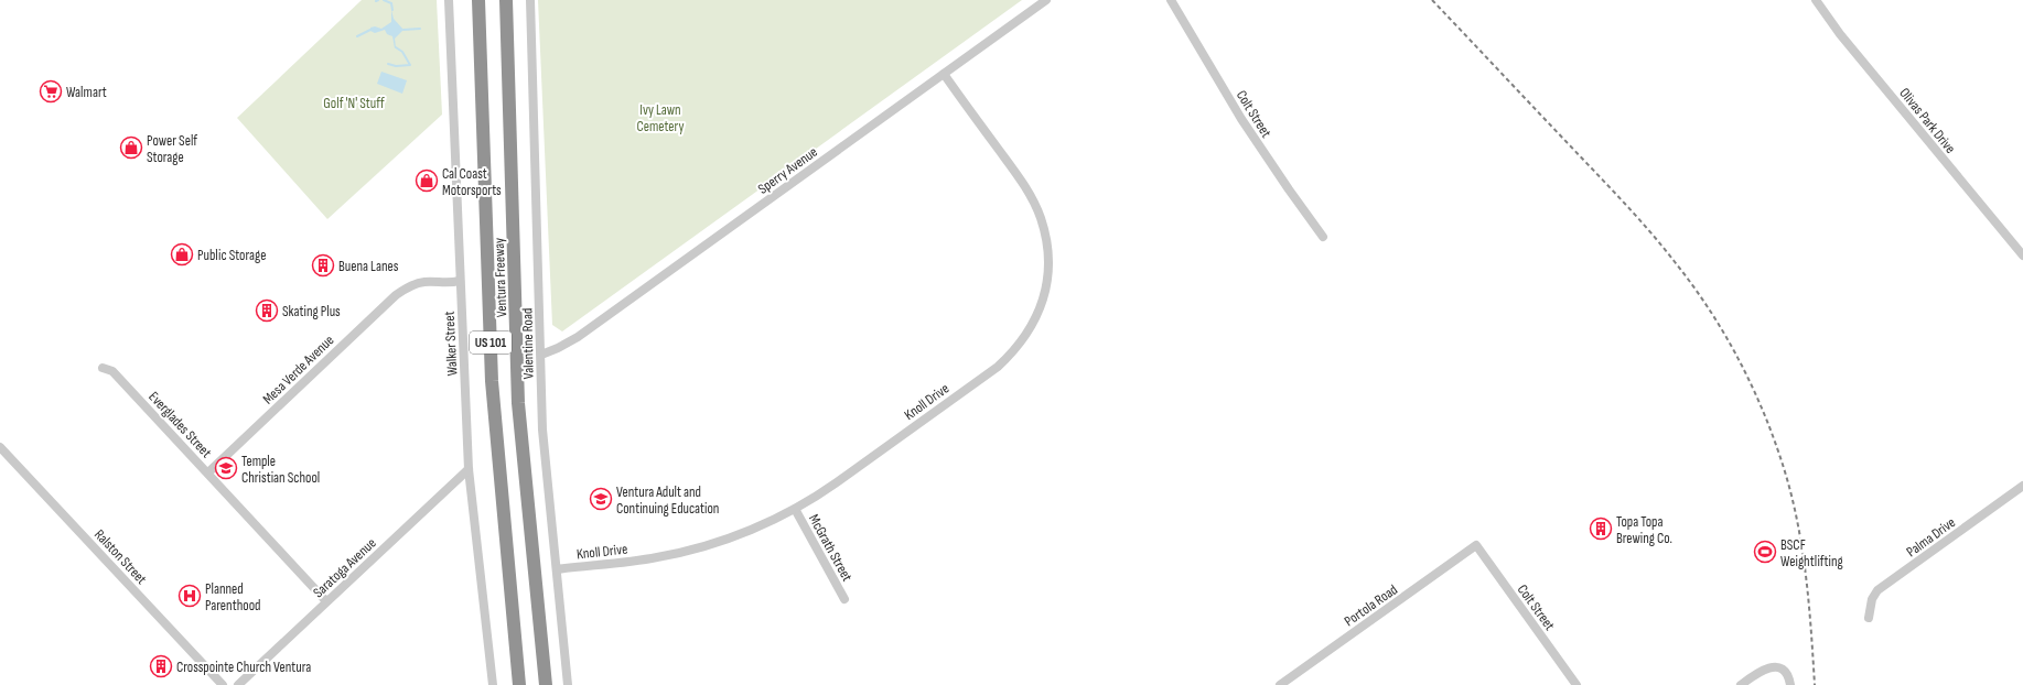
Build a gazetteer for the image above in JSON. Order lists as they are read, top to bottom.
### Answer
{
  "streets": {
    "highway": ["Ventura Freeway", "US 101"],
    "street": [
      "Colt Street",
      "Olivas Park Drive",
      "Sperry Avenue",
      "Walker Street",
      "Valentine Road",
      "Mesa Verde Avenue",
      "Knoll Drive",
      "Everglades Street",
      "Palma Drive",
      "McGrath Street",
      "Ralston Street",
      "Saratoga Avenue",
      "Portola Road"
    ]
  },
  "crossings": [
    ["Colt Street", "Portola Road"],
    ["Sperry Avenue", "Valentine Road"],
    ["Sperry Avenue", "Knoll Drive"],
    ["Walker Street", "Mesa Verde Avenue"],
    ["Walker Street", "Saratoga Avenue"],
    ["Valentine Road", "Knoll Drive"],
    ["Mesa Verde Avenue", "Everglades Street"],
    ["Knoll Drive", "McGrath Street"],
    ["Everglades Street", "Saratoga Avenue"]
  ],
  "parks": ["Golf 'N' Stuff", "Ivy Lawn Cemetery"],
  "places": {
    "supermarket": ["Walmart"],
    "shop": ["Power Self Storage", "Cal Coast Motorsports", "Public Storage"],
    "building": [
      "Buena Lanes",
      "Skating Plus",
      "Topa Topa Brewing Co.",
      "Crosspointe Church Ventura"
    ],
    "school or university": ["Temple Christian School", "Ventura Adult and Continuing Education"],
    "sports": ["BSCF Weightlifting"],
    "hospital": ["Planned Parenthood"]
  }
}
